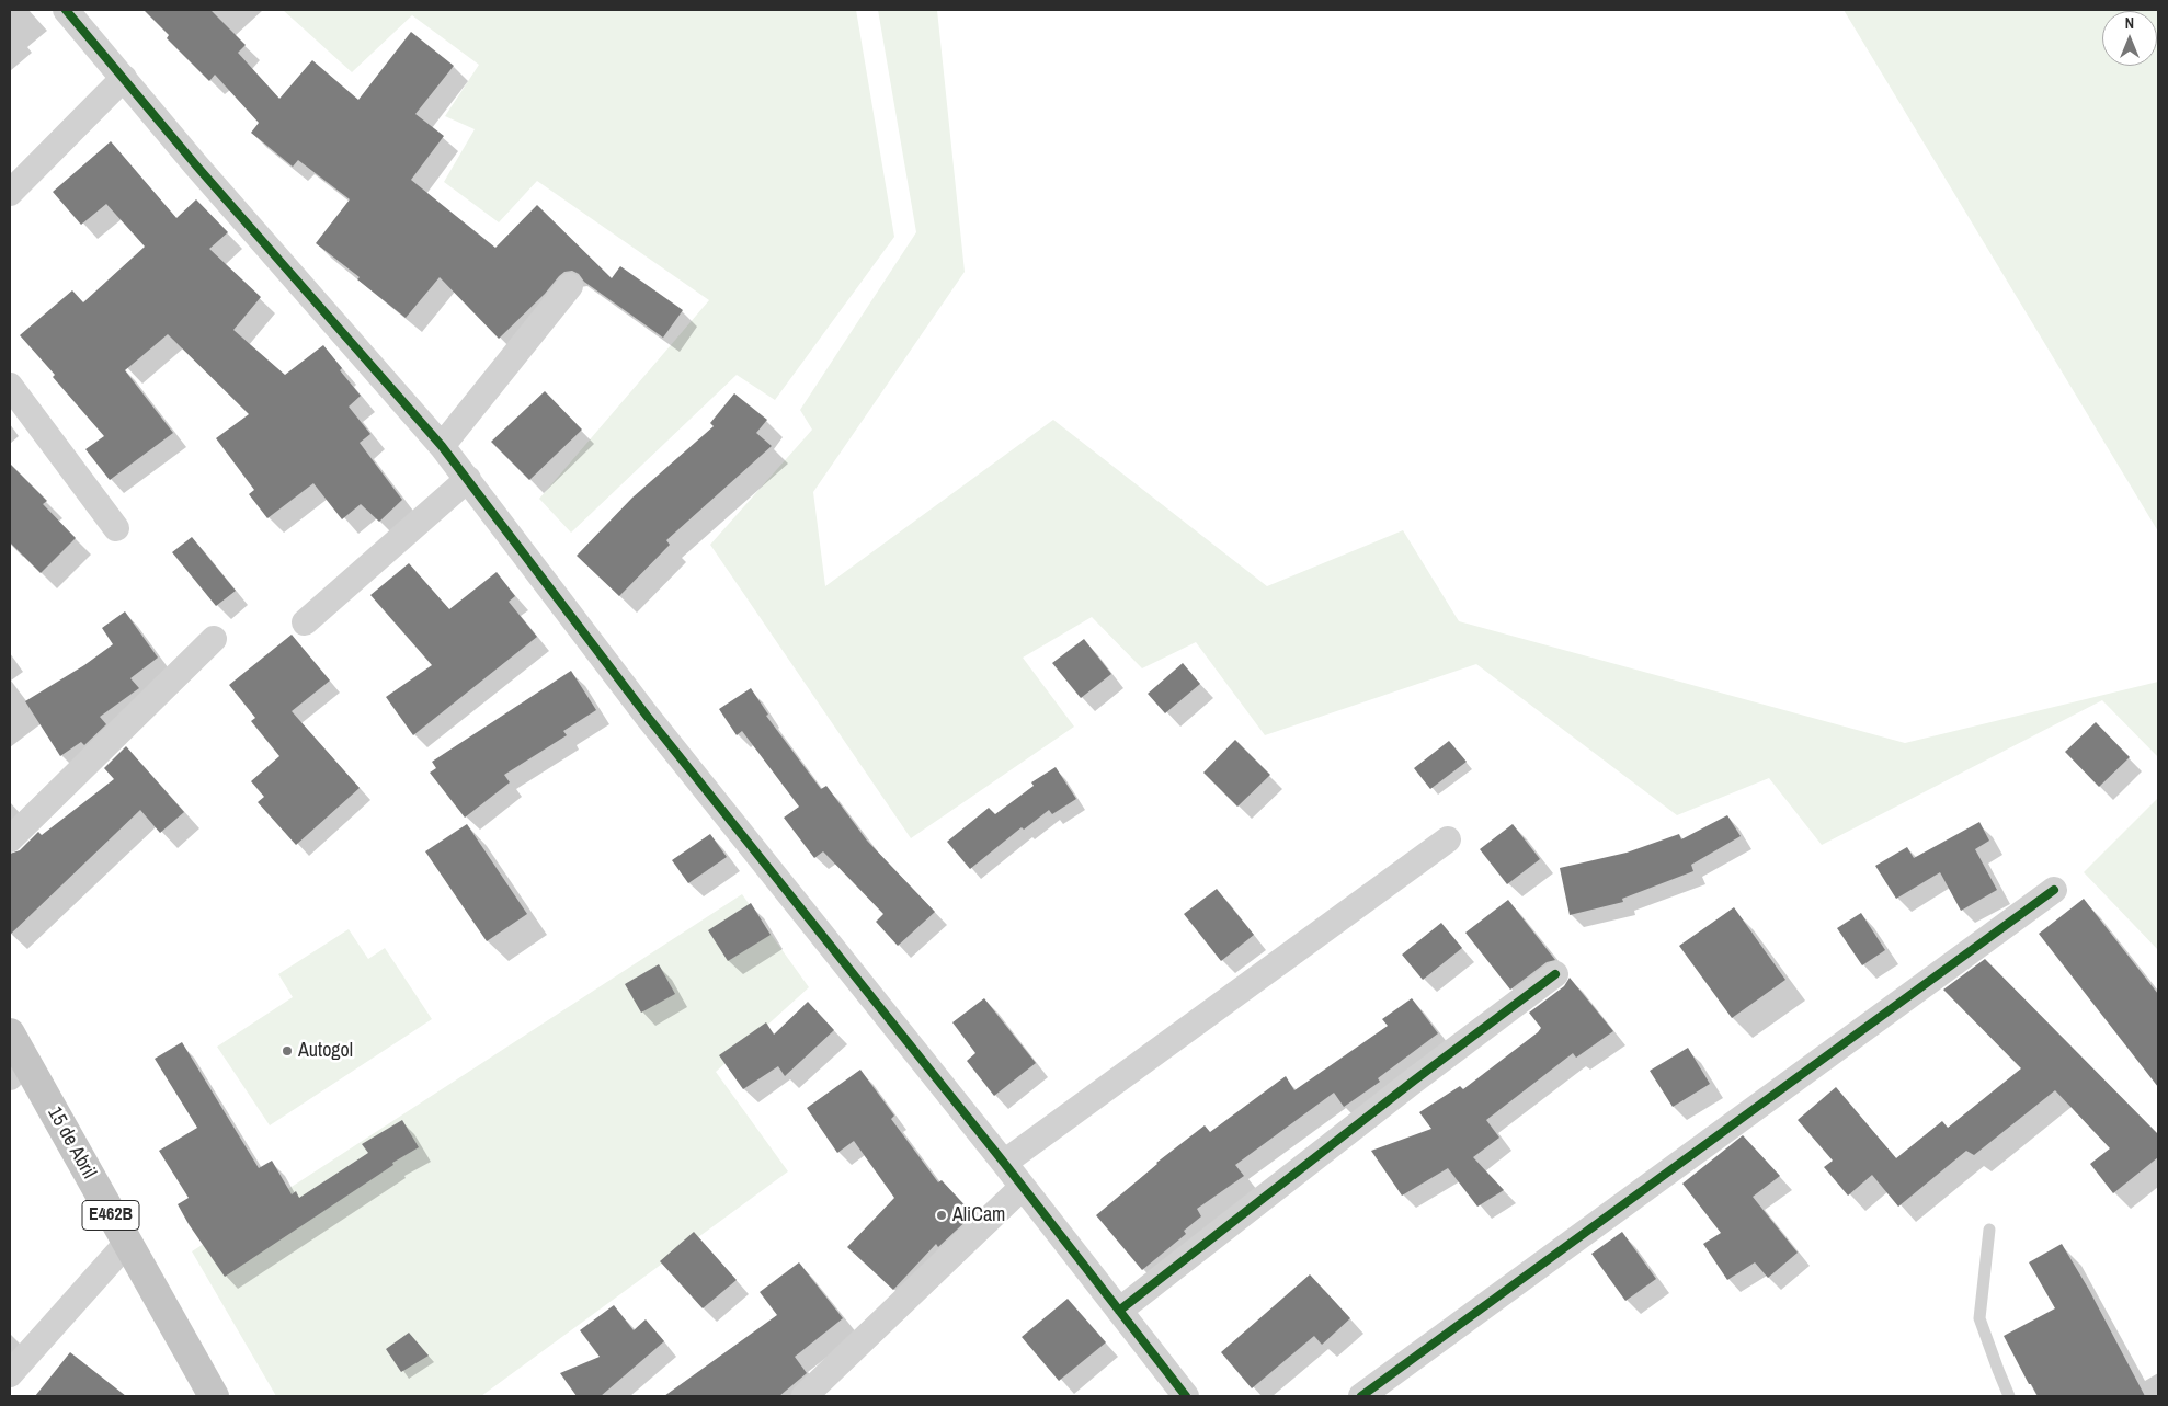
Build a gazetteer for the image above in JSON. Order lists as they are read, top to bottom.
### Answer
{
  "streets": {
    "main road": ["15 de Abril", "E462B"]
  },
  "places": ["Autogol", "AliCam"],
  "north": "top"
}
